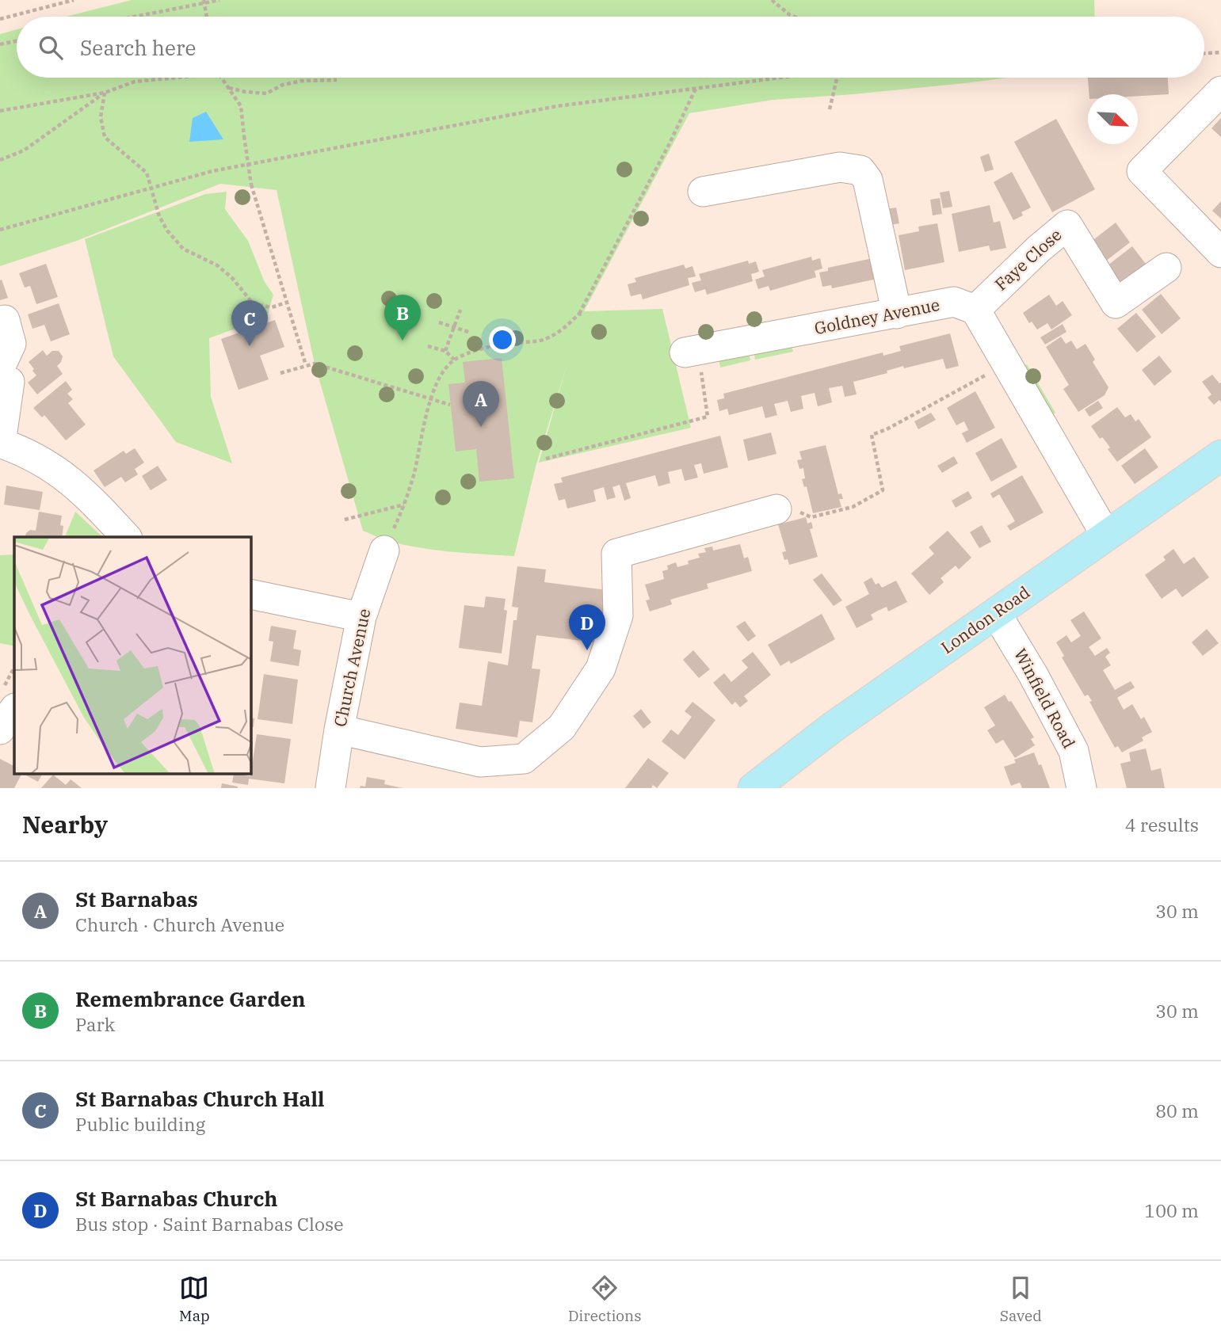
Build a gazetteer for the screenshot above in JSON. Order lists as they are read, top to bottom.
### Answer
{
  "streets": {
    "main road": ["London Road"],
    "street": [
      "Faye Close",
      "Goldney Avenue",
      "Church Avenue",
      "Winfield Road"
    ]
  },
  "crossings": [
    ["Faye Close", "Goldney Avenue"],
    ["London Road", "Winfield Road"]
  ],
  "north": "bottom right",
  "page": {
    "search": "Search here",
    "pins": [
      "B",
      "C",
      "A",
      "D"
    ],
    "heading": ["Nearby", "4 results"],
    "list": [
      {
        "mark": "A",
        "name": "St Barnabas",
        "note": "Church · Church Avenue",
        "value": "30 m"
      },
      {
        "mark": "B",
        "name": "Remembrance Garden",
        "note": "Park",
        "value": "30 m"
      },
      {
        "mark": "C",
        "name": "St Barnabas Church Hall",
        "note": "Public building",
        "value": "80 m"
      },
      {
        "mark": "D",
        "name": "St Barnabas Church",
        "note": "Bus stop · Saint Barnabas Close",
        "value": "100 m"
      }
    ],
    "nav": ["Map", "Directions", "Saved"]
  }
}
